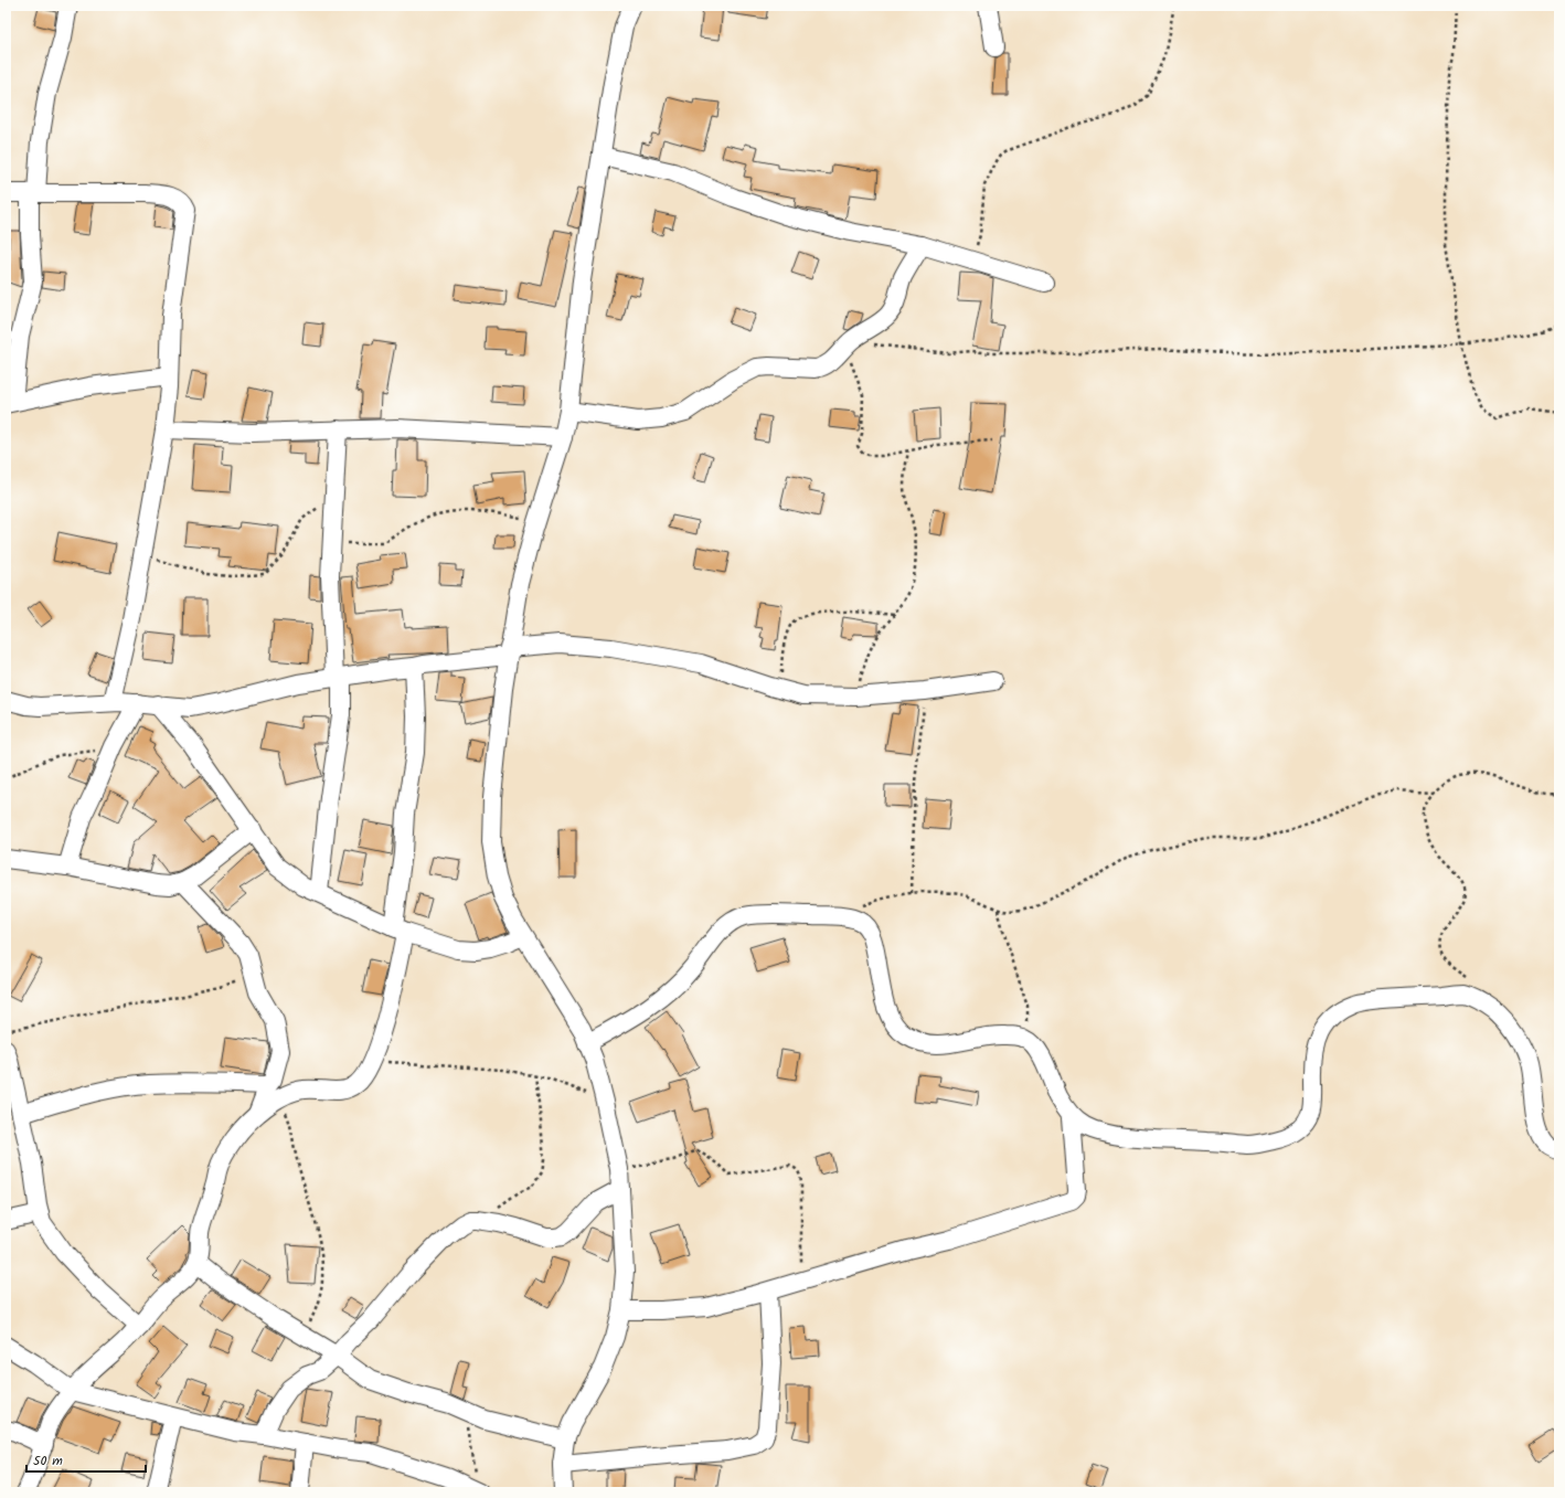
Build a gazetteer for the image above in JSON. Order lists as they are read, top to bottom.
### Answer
{
  "scale_bar": "50 m"
}
